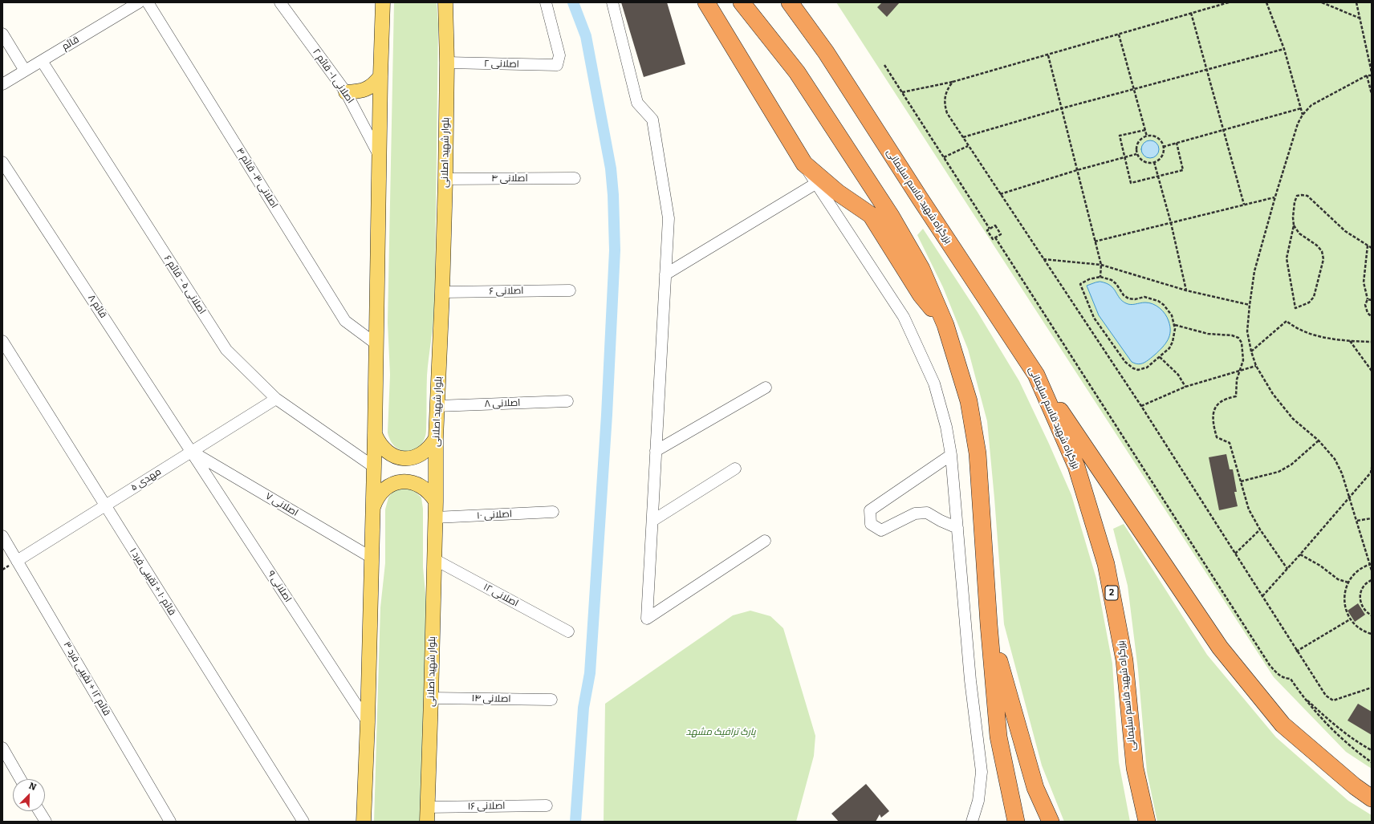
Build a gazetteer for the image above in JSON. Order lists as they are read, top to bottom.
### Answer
{
  "streets": {
    "highway": ["بزرگراه شهید قاسم سلیمانی", "2"],
    "main road": ["بلوار شهید اصلانی"],
    "street": [
      "قائم",
      "اصلانی ۲",
      "اصلانی ۱- قائم ۲",
      "اصلانی ۳- قائم ۴",
      "اصلانی ۴",
      "اصلانی ۵ - قائم ۶",
      "اصلانی ۶",
      "قائم ۸",
      "اصلانی ۸",
      "مهدی ۵",
      "اصلانی ۷",
      "اصلانی ۱۰",
      "قائم ۱۰ + تقیبی فرد ۱",
      "اصلانی ۹",
      "اصلانی ۱۲",
      "قائم ۱۲ + نقیبی فرد ۳",
      "اصلانی ۱۴",
      "اصلانی ۱۶"
    ]
  },
  "crossings": [
    ["قائم", "اصلانی ۵ - قائم ۶"],
    ["اصلانی ۲", "بلوار شهید اصلانی"],
    ["بلوار شهید اصلانی", "اصلانی ۴"],
    ["بلوار شهید اصلانی", "اصلانی ۶"],
    ["بلوار شهید اصلانی", "اصلانی ۸"],
    ["بلوار شهید اصلانی", "اصلانی ۱۰"],
    ["بلوار شهید اصلانی", "اصلانی ۱۲"],
    ["بلوار شهید اصلانی", "اصلانی ۱۴"],
    ["بلوار شهید اصلانی", "اصلانی ۱۶"],
    ["اصلانی ۵ - قائم ۶", "مهدی ۵"],
    ["قائم ۸", "مهدی ۵"],
    ["قائم ۸", "اصلانی ۷"],
    ["قائم ۸", "اصلانی ۹"],
    ["مهدی ۵", "اصلانی ۷"],
    ["مهدی ۵", "قائم ۱۰ + تقیبی فرد ۱"],
    ["مهدی ۵", "اصلانی ۹"],
    ["مهدی ۵", "قائم ۱۲ + نقیبی فرد ۳"],
    ["اصلانی ۷", "اصلانی ۹"]
  ],
  "parks": ["پارک ترافیک مشهد"],
  "north": "top right"
}
